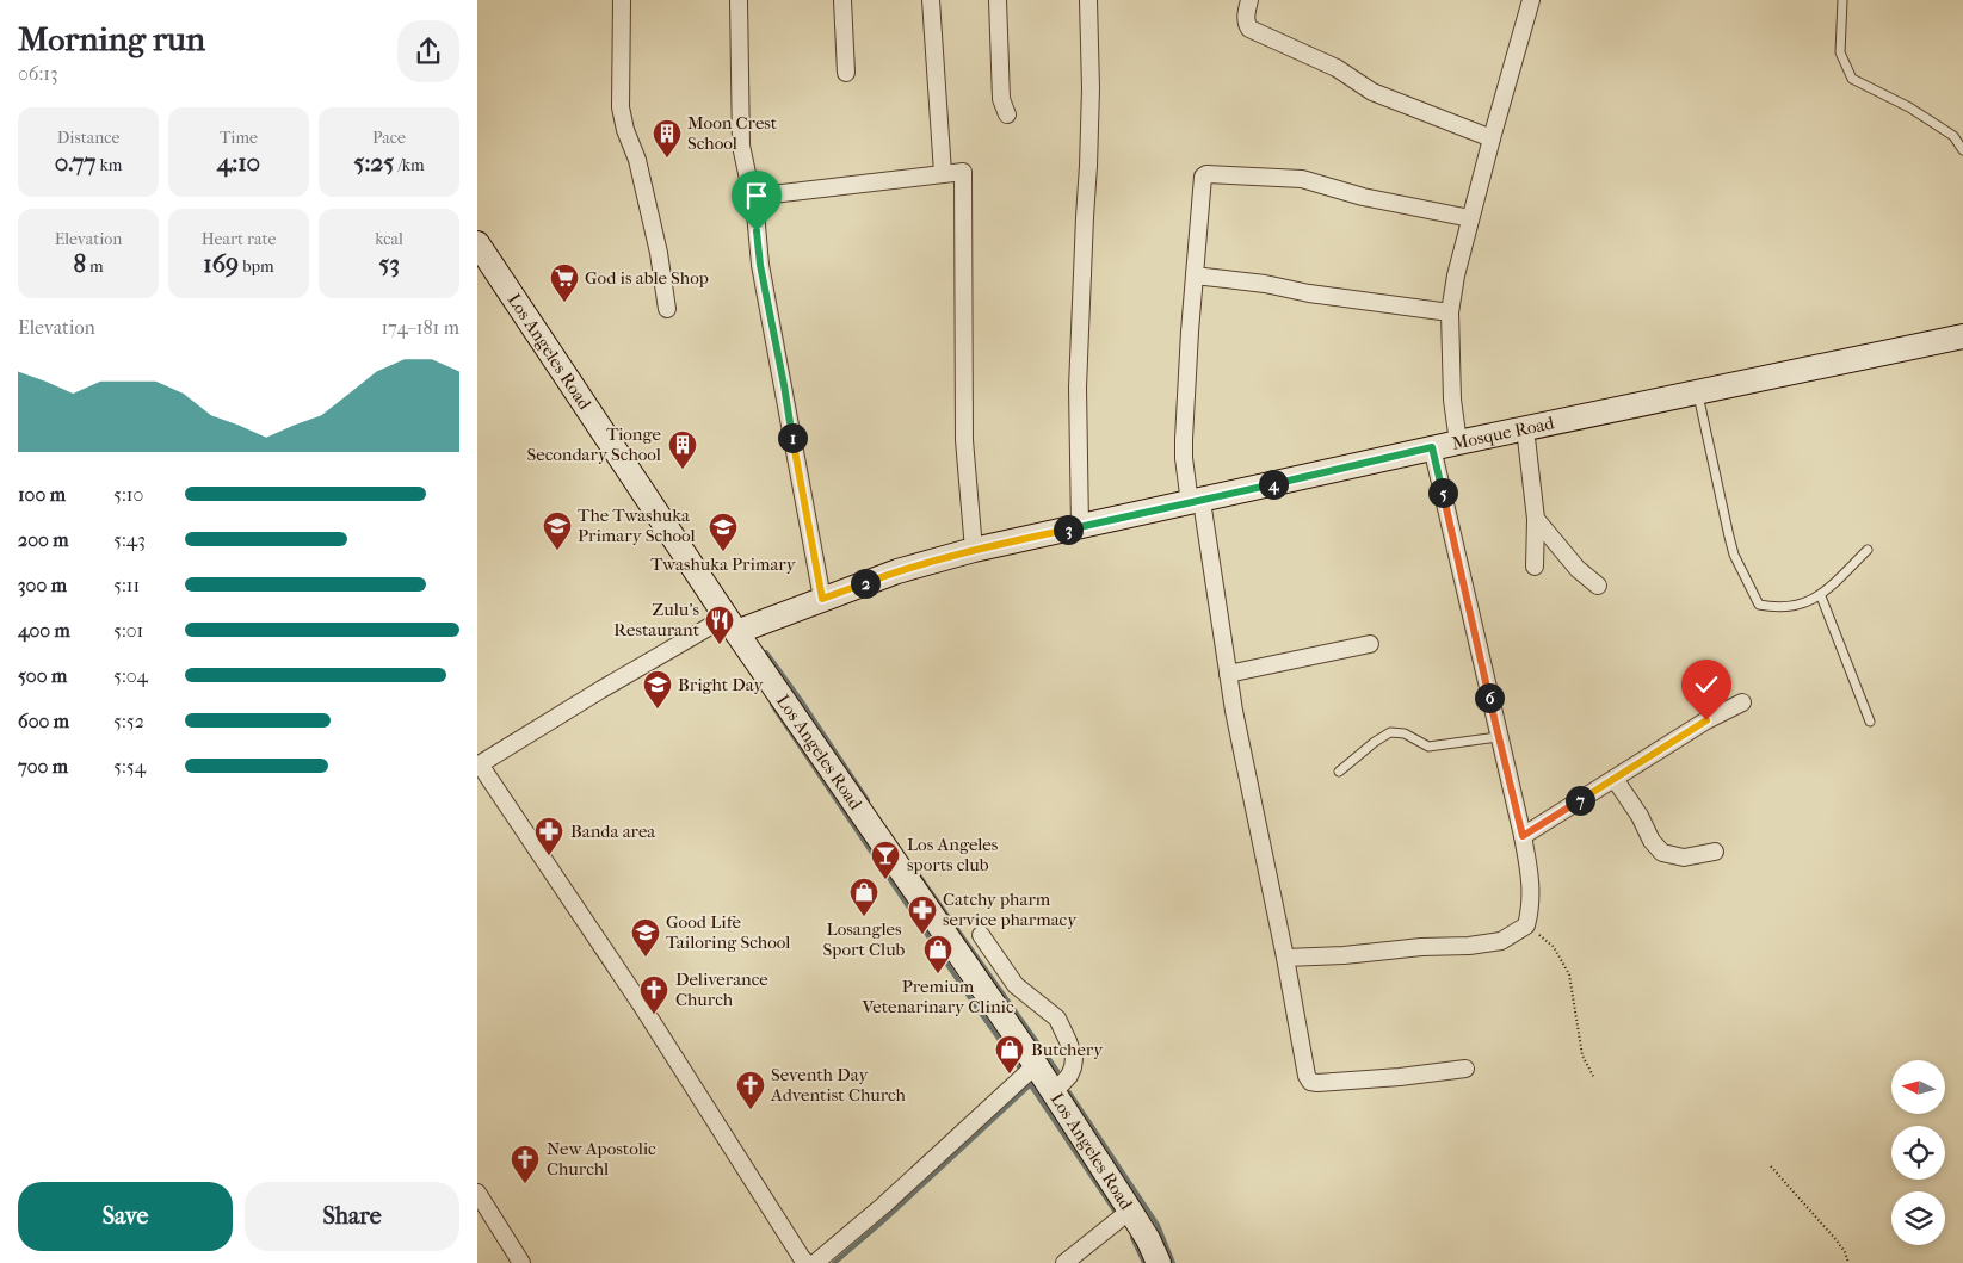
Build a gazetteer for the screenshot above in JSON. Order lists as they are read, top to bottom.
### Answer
{
  "streets": {
    "street": ["Los Angeles Road", "Mosque Road"]
  },
  "crossings": [
    ["Los Angeles Road", "Mosque Road"]
  ],
  "places": {
    "building": ["Moon Crest School", "Tionge Secondary School"],
    "supermarket": ["God is able Shop"],
    "school or university": [
      "The Twashuka Primary School",
      "Twashuka Primary",
      "Bright Day",
      "Good Life Tailoring School"
    ],
    "restaurant": ["Zulu's Restaurant"],
    "pharmacy": ["Banda area", "Catchy pharm service pharmacy"],
    "bar": ["Los Angeles sports club"],
    "shop": ["Losangles Sport Club", "Premium Vetenarinary Clinic", "Butchery"],
    "church": ["Deliverance Church", "Seventh Day Adventist Church", "New Apostolic Churchl"]
  },
  "north": "left",
  "page": {
    "heading": ["Morning run", "06:13"],
    "stats": [
      ["Distance", "0.77 km"],
      ["Time", "4:10"],
      ["Pace", "5:25 /km"],
      ["Elevation", "8 m"],
      ["Heart rate", "169 bpm"],
      ["kcal", "53"]
    ],
    "chart": ["Elevation", "174–181 m"],
    "pins": [
      "1",
      "4",
      "5",
      "3",
      "2",
      "6",
      "7"
    ],
    "list": [
      {
        "name": "100 m",
        "note": "5:10"
      },
      {
        "name": "200 m",
        "note": "5:43"
      },
      {
        "name": "300 m",
        "note": "5:11"
      },
      {
        "name": "400 m",
        "note": "5:01"
      },
      {
        "name": "500 m",
        "note": "5:04"
      },
      {
        "name": "600 m",
        "note": "5:52"
      },
      {
        "name": "700 m",
        "note": "5:54"
      }
    ],
    "buttons": ["Save", "Share"]
  }
}
